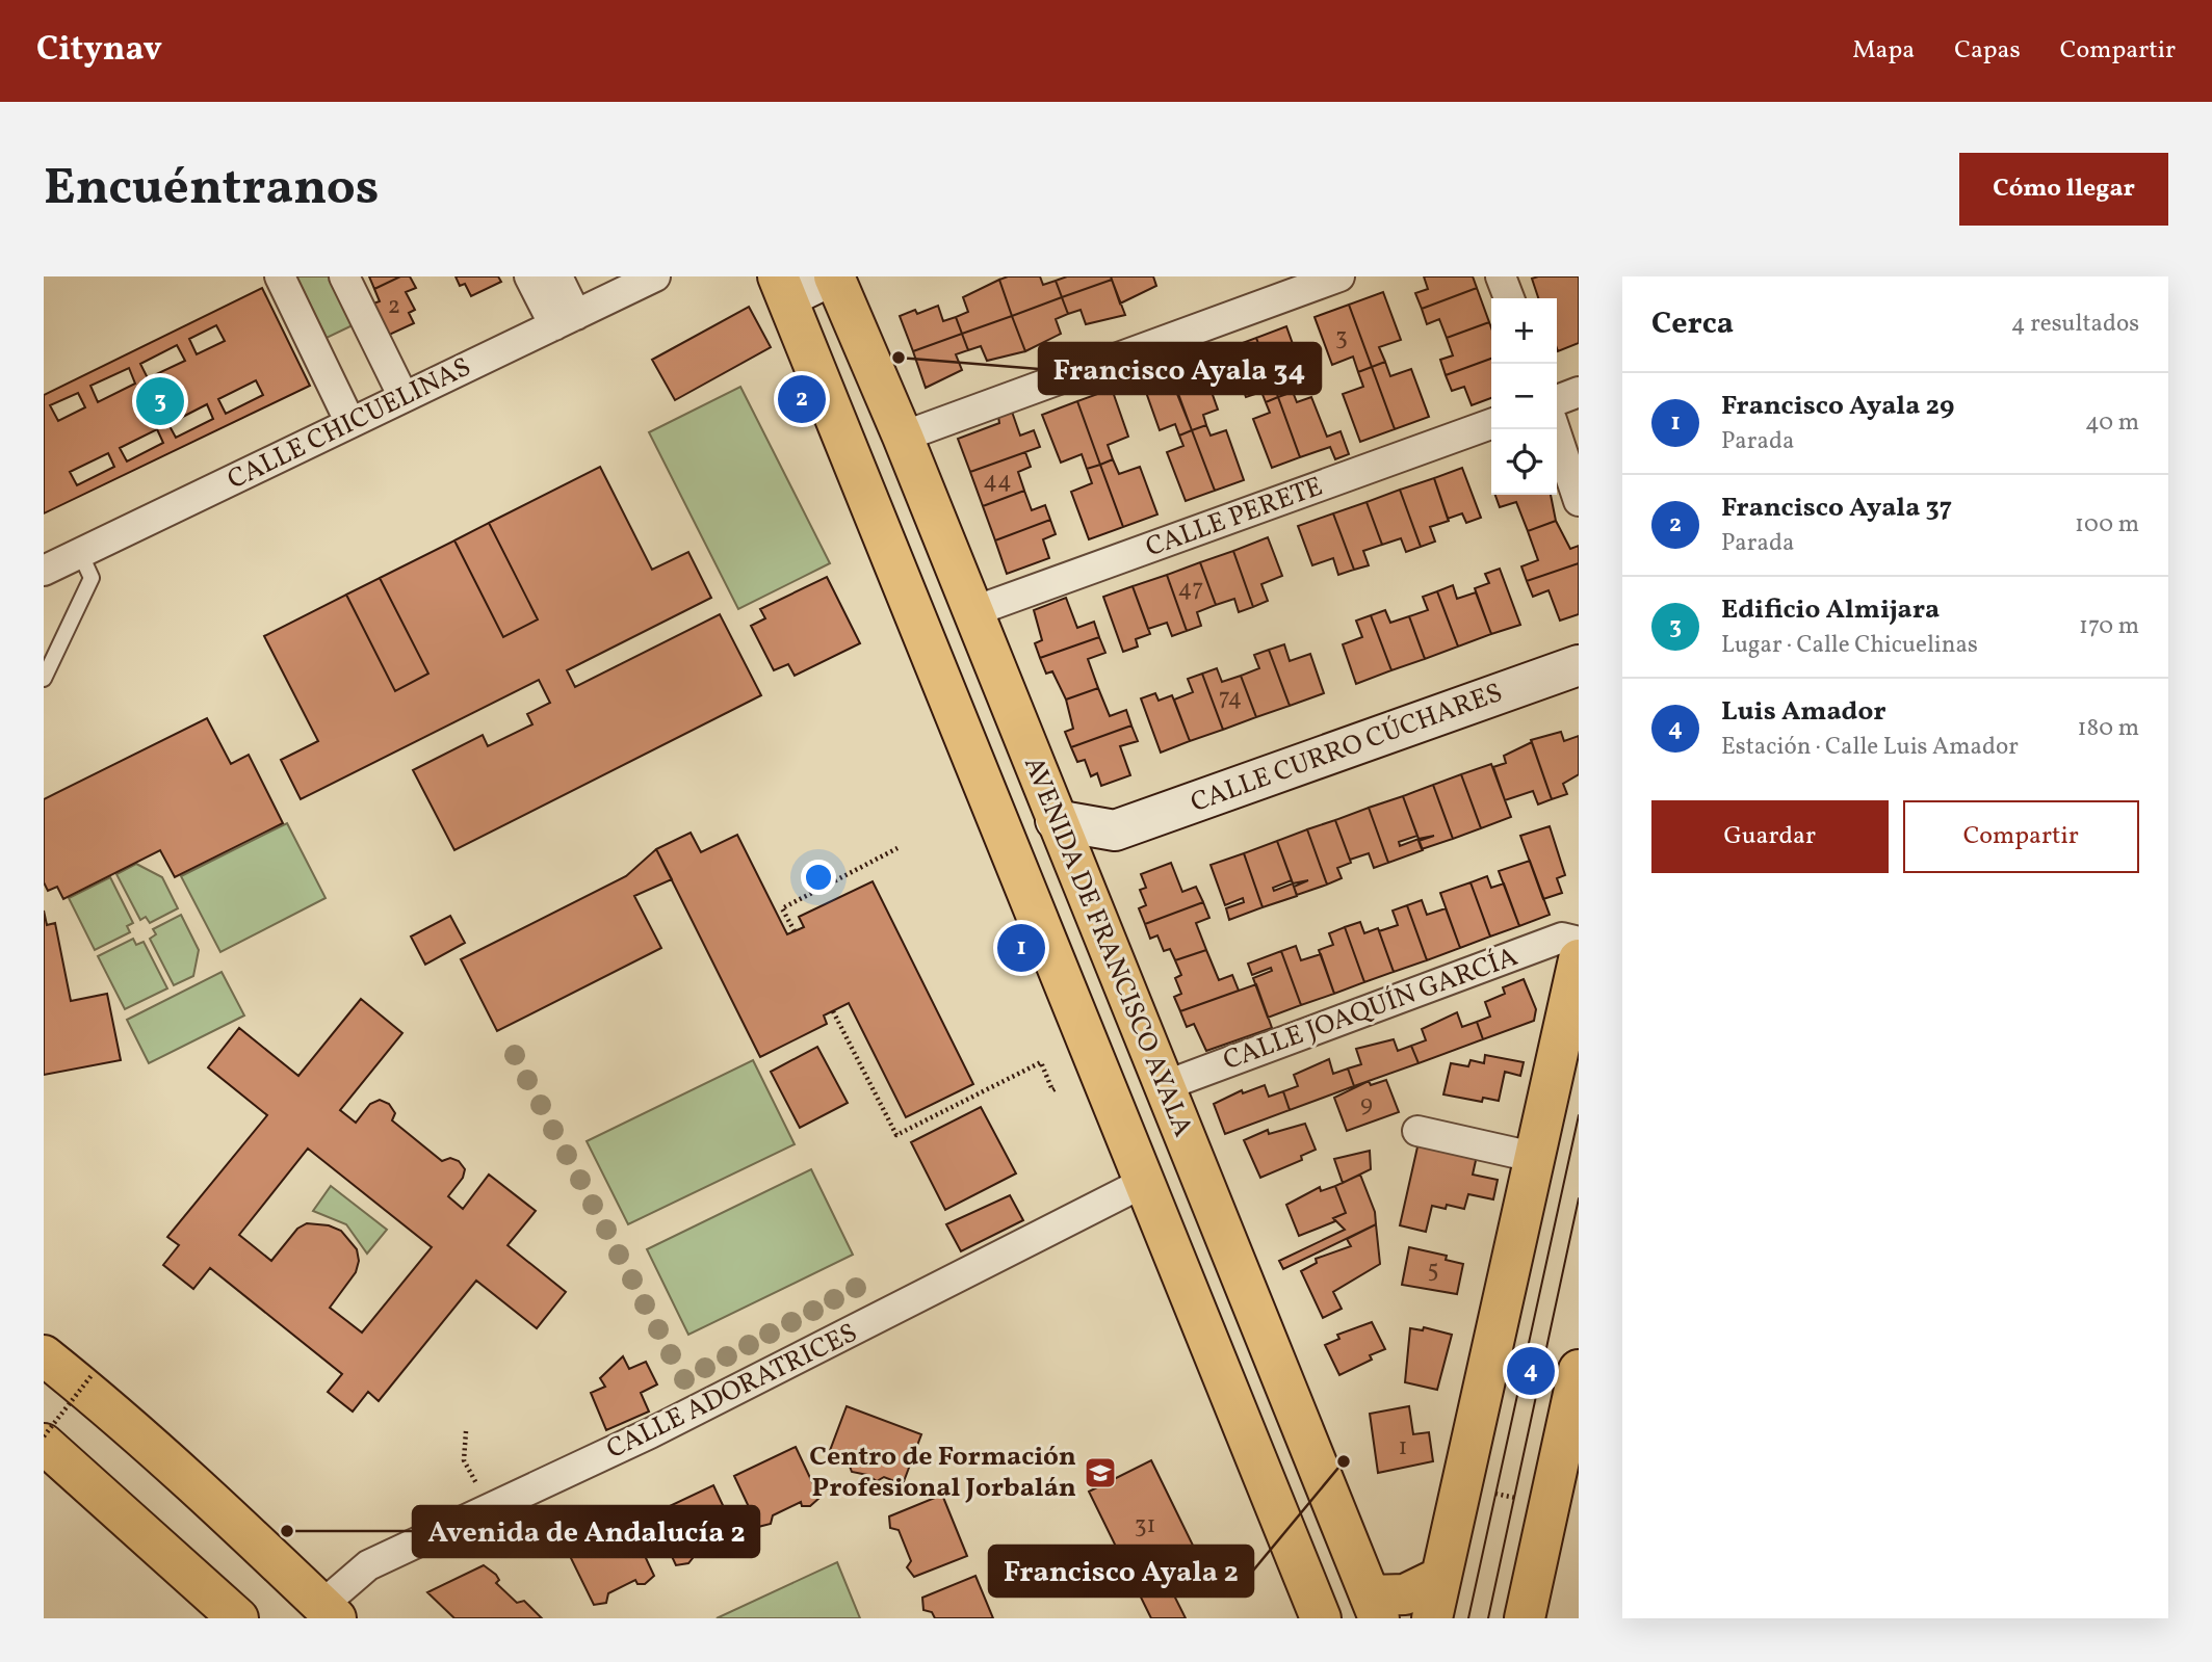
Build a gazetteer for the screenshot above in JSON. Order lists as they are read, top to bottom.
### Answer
{
  "streets": {
    "main road": ["AVENIDA DE FRANCISCO AYALA"],
    "street": [
      "CALLE CHICUELINAS",
      "CALLE PERETE",
      "CALLE CURRO CÚCHARES",
      "CALLE JOAQUÍN GARCÍA",
      "CALLE ADORATRICES"
    ]
  },
  "crossings": [
    ["CALLE PERETE", "AVENIDA DE FRANCISCO AYALA"],
    ["CALLE CURRO CÚCHARES", "AVENIDA DE FRANCISCO AYALA"],
    ["AVENIDA DE FRANCISCO AYALA", "CALLE JOAQUÍN GARCÍA"],
    ["AVENIDA DE FRANCISCO AYALA", "CALLE ADORATRICES"]
  ],
  "places": {
    "other": ["Francisco Ayala 34", "Francisco Ayala 2", "Avenida de Andalucía 2"],
    "school or university": ["Centro de Formación Profesional Jorbalán"]
  },
  "house_numbers": [
    "2",
    "3",
    "44",
    "47",
    "74",
    "9",
    "5",
    "1",
    "31"
  ],
  "page": {
    "header": "Citynav",
    "nav": ["Mapa", "Capas", "Compartir"],
    "buttons": [
      "Cómo llegar",
      ["Guardar", "Compartir"]
    ],
    "title": "Encuéntranos",
    "heading": ["Cerca", "4 resultados"],
    "map_buttons": ["+", "−"],
    "pins": [
      "2",
      "3",
      "1",
      "4"
    ],
    "list": [
      {
        "mark": "1",
        "name": "Francisco Ayala 29",
        "note": "Parada",
        "value": "40 m"
      },
      {
        "mark": "2",
        "name": "Francisco Ayala 37",
        "note": "Parada",
        "value": "100 m"
      },
      {
        "mark": "3",
        "name": "Edificio Almijara",
        "note": "Lugar · Calle Chicuelinas",
        "value": "170 m"
      },
      {
        "mark": "4",
        "name": "Luis Amador",
        "note": "Estación · Calle Luis Amador",
        "value": "180 m"
      }
    ]
  }
}
